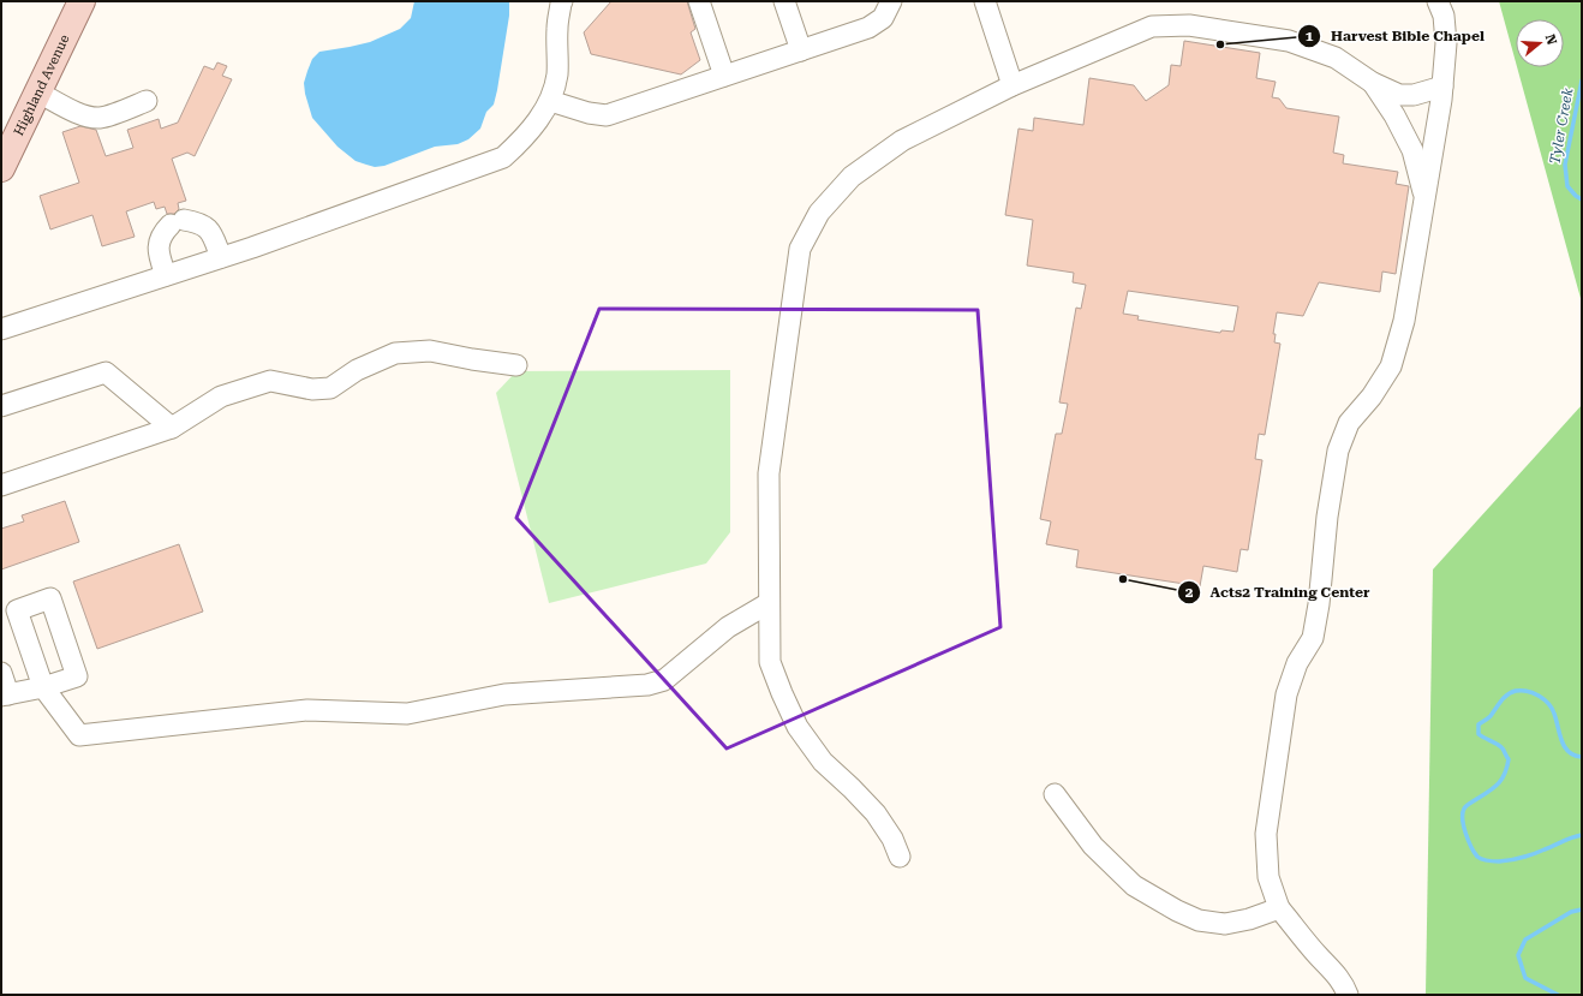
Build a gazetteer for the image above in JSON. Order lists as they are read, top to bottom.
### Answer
{
  "streets": {
    "main road": ["Highland Avenue"]
  },
  "water": ["Tyler Creek"],
  "places": ["Harvest Bible Chapel", "Acts2 Training Center"],
  "north": "right"
}
